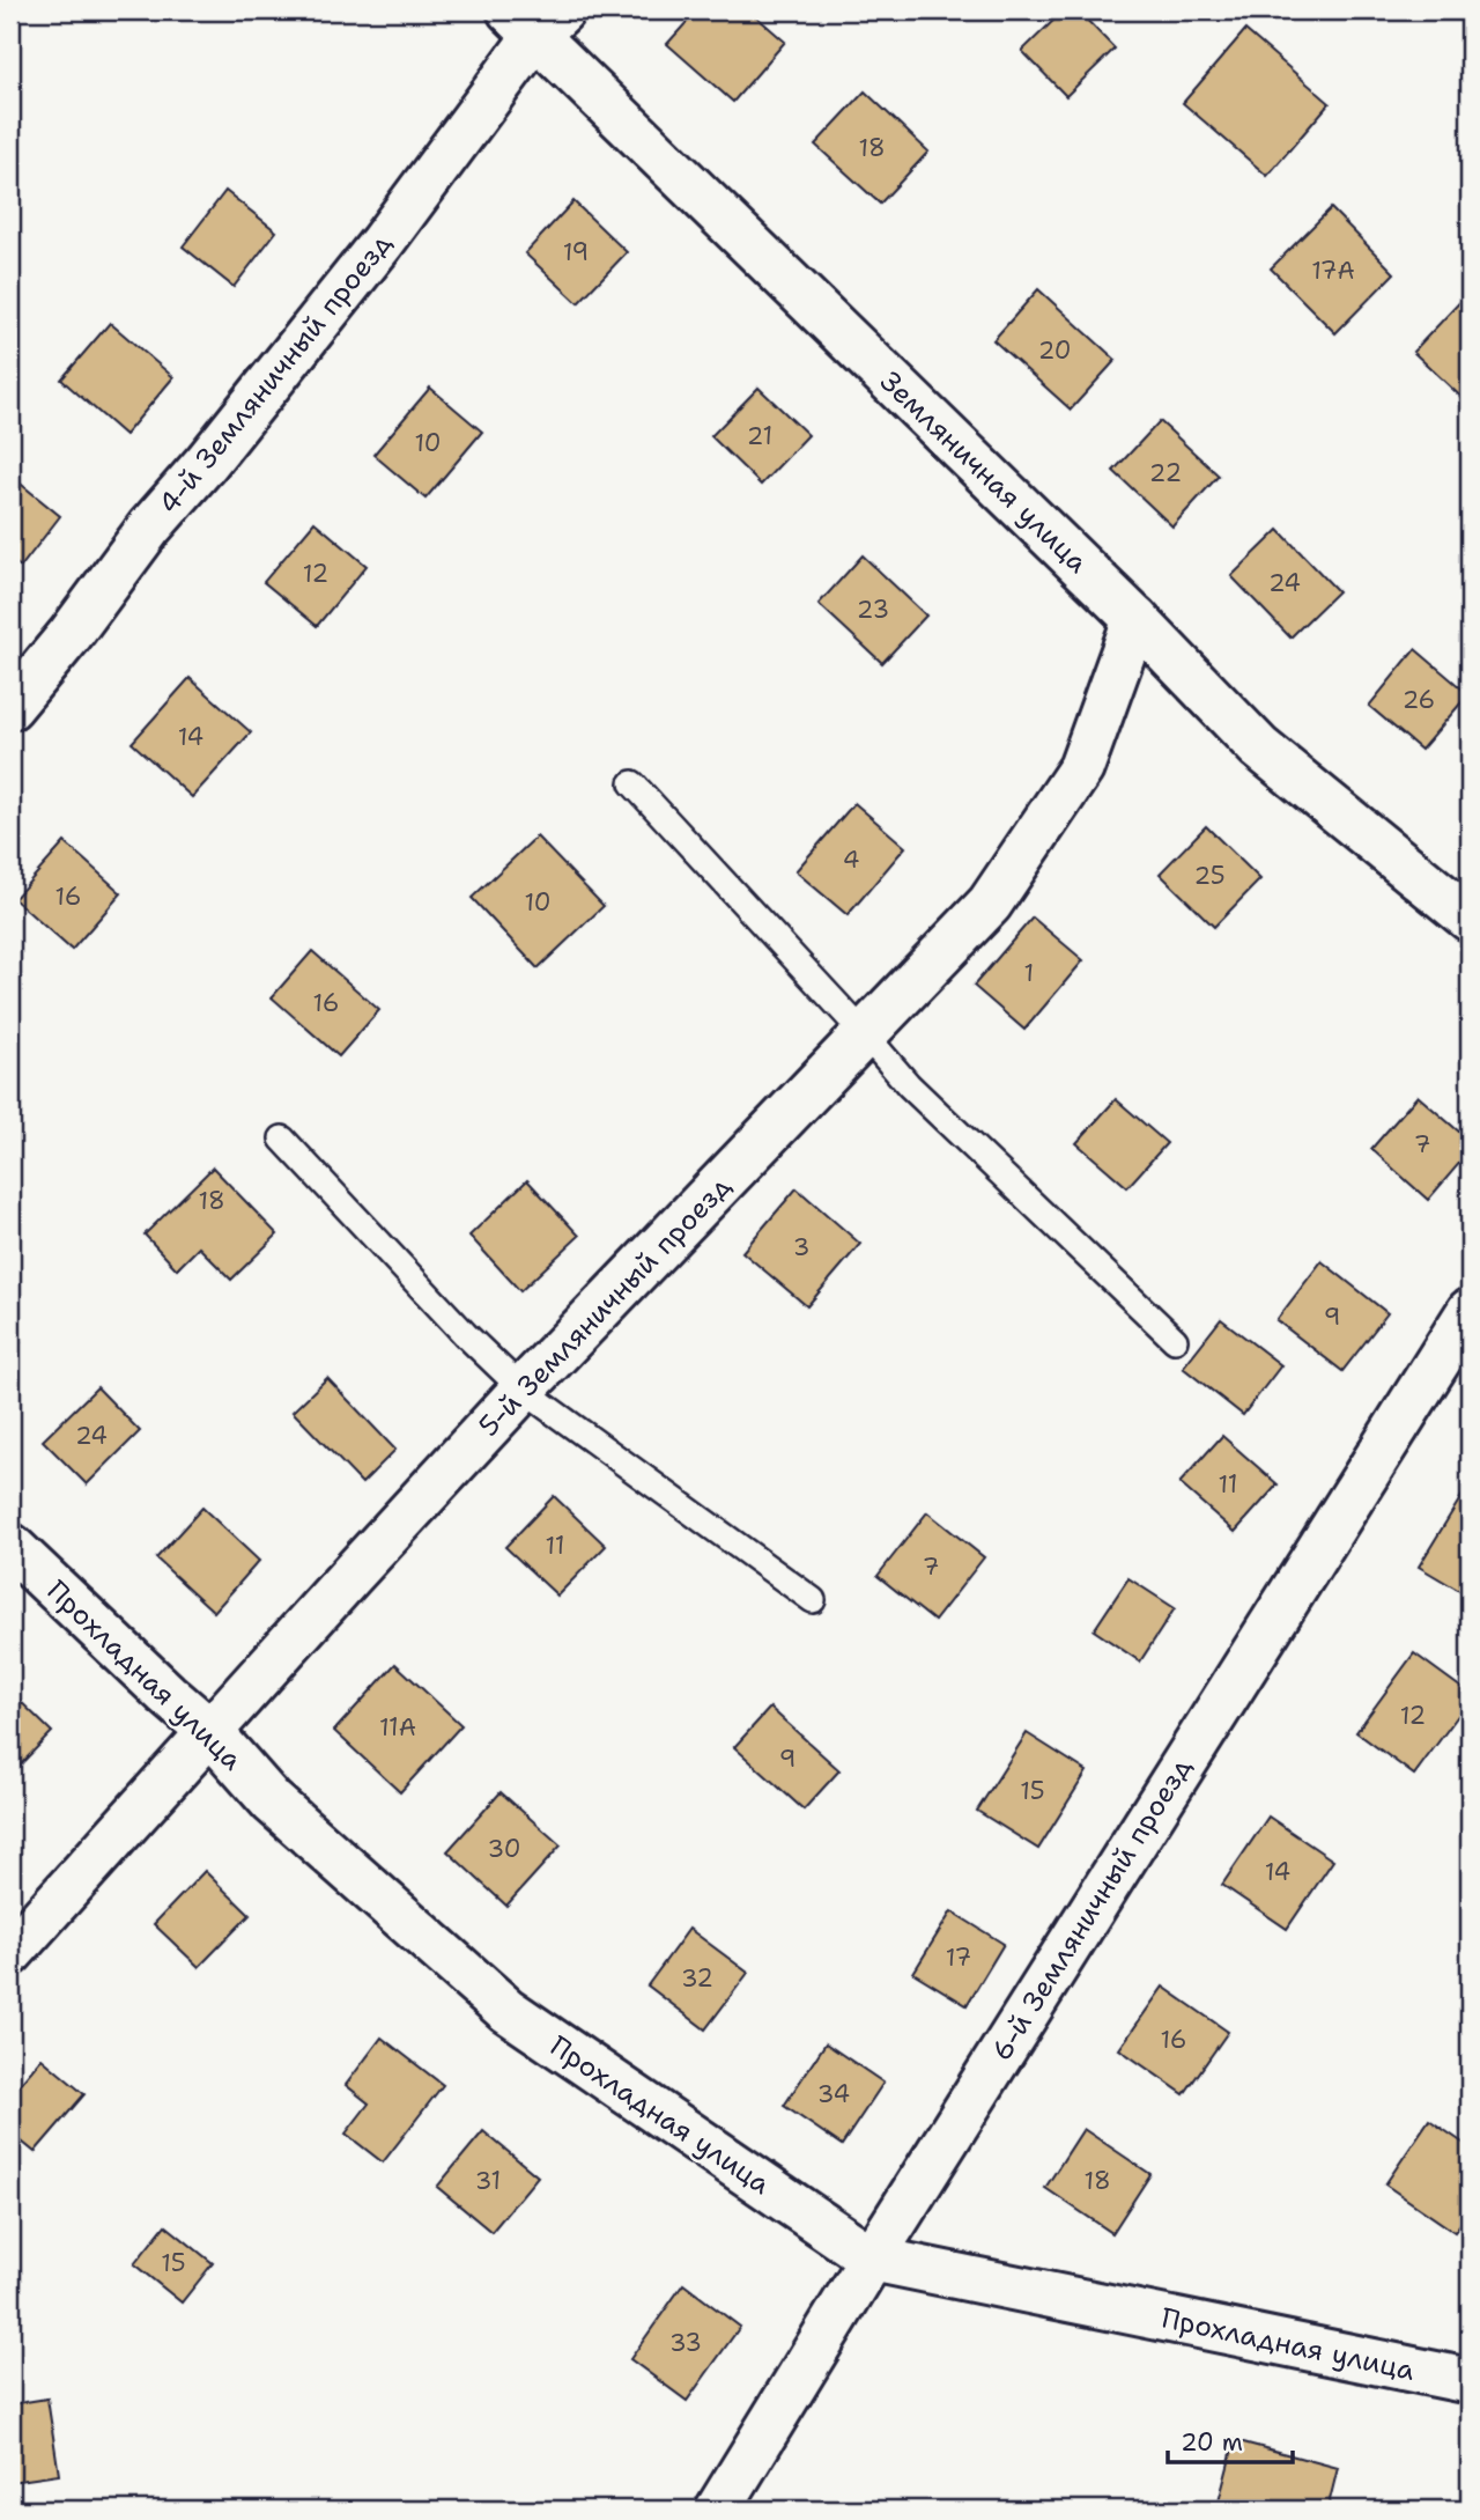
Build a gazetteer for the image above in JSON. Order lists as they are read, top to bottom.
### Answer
{
  "streets": {
    "street": [
      "4-й Земляничный проезд",
      "Земляничная улица",
      "5-й Земляничный проезд",
      "Прохладная улица",
      "6-й Земляничный проезд"
    ]
  },
  "crossings": [
    ["4-й Земляничный проезд", "Земляничная улица"],
    ["Земляничная улица", "5-й Земляничный проезд"],
    ["5-й Земляничный проезд", "Прохладная улица"],
    ["Прохладная улица", "6-й Земляничный проезд"]
  ],
  "house_numbers": [
    "18",
    "19",
    "17А",
    "20",
    "21",
    "10",
    "22",
    "12",
    "24",
    "23",
    "26",
    "14",
    "4",
    "25",
    "16",
    "10",
    "1",
    "16",
    "7",
    "18",
    "3",
    "9",
    "24",
    "11",
    "11",
    "7",
    "12",
    "11А",
    "9",
    "15",
    "30",
    "14",
    "17",
    "32",
    "16",
    "34",
    "31",
    "18",
    "15",
    "33"
  ],
  "scale_bar": "20 m"
}
